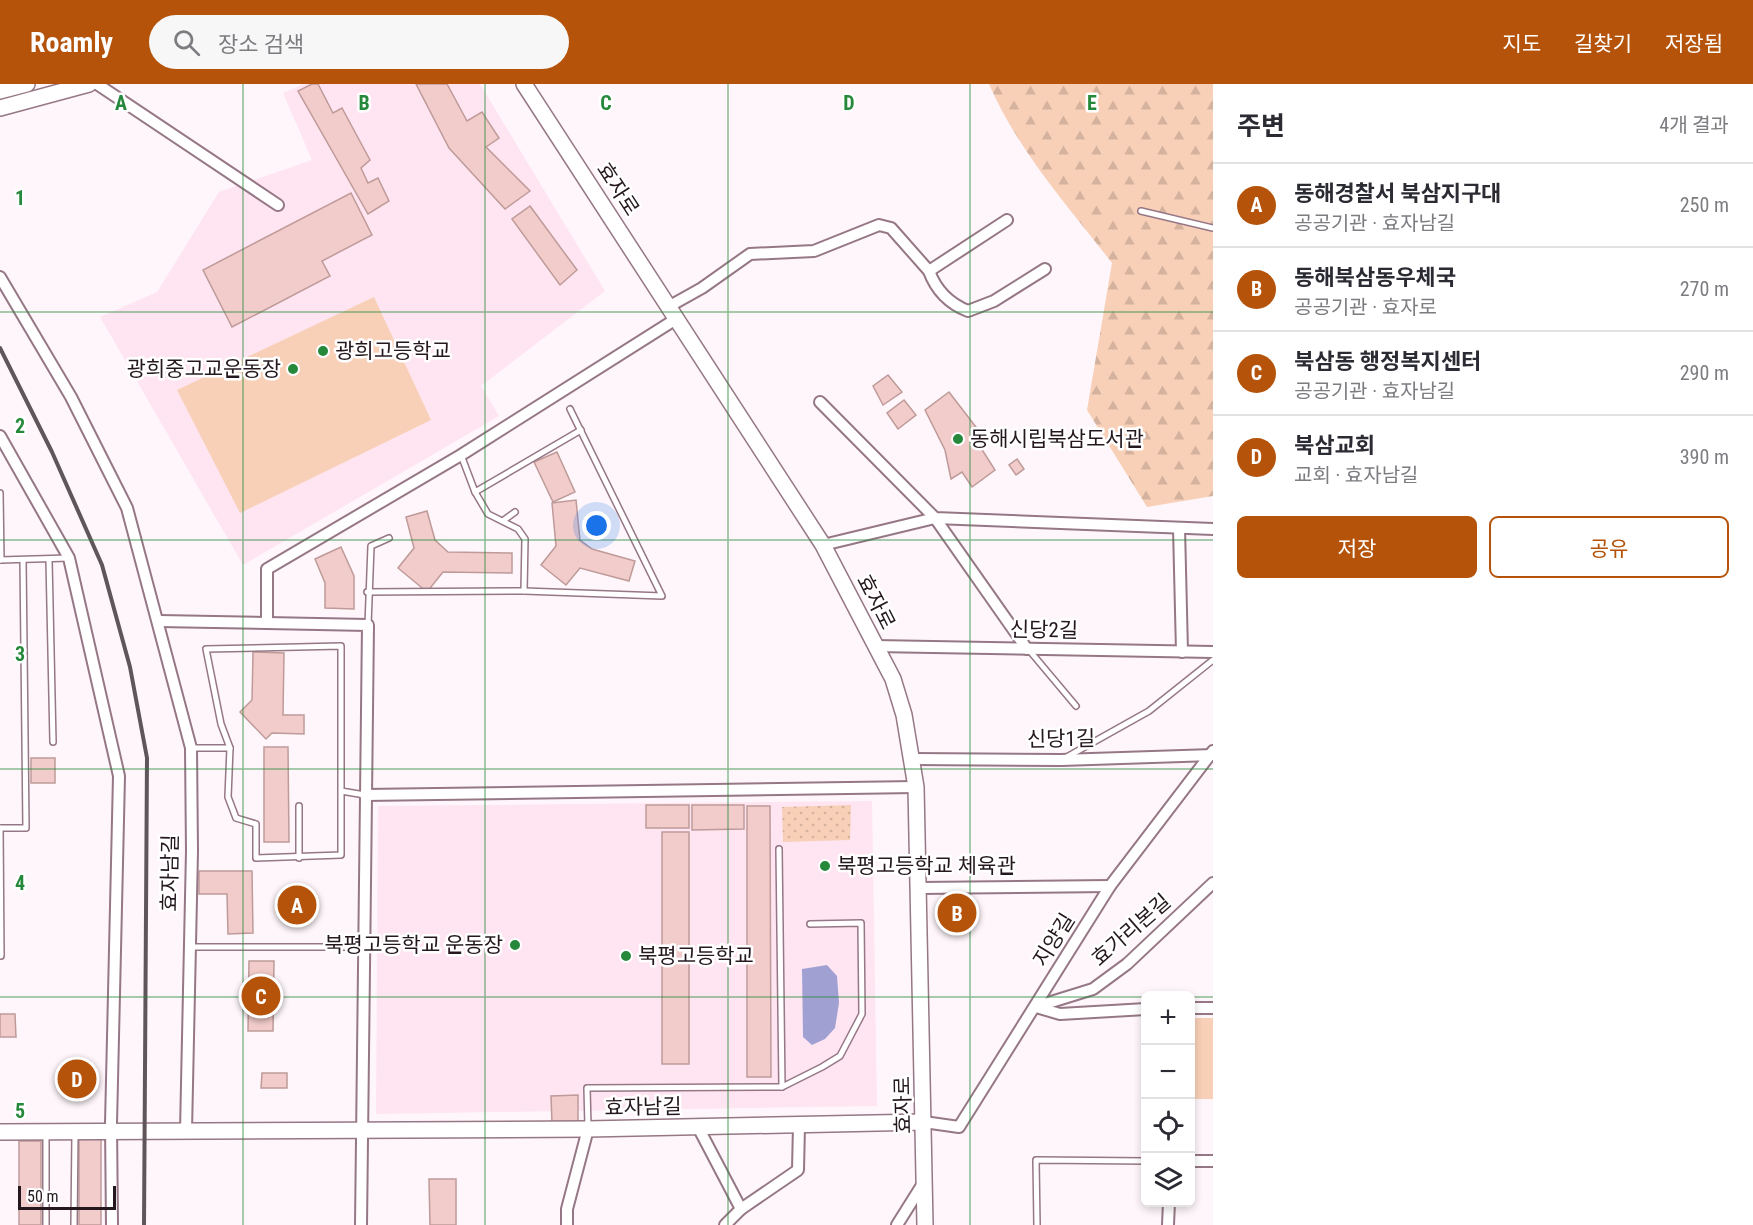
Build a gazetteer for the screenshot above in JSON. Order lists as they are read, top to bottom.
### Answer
{
  "streets": {
    "street": [
      "효자로",
      "신당2길",
      "신당1길",
      "효자남길",
      "효가리본길",
      "지양길"
    ]
  },
  "crossings": [
    ["효자로", "신당2길"],
    ["효자로", "신당1길"],
    ["효자로", "효자남길"],
    ["효자로", "지양길"],
    ["신당1길", "지양길"],
    ["효자남길", "지양길"],
    ["효가리본길", "지양길"]
  ],
  "places": [
    "광희고등학교",
    "광희중고교운동장",
    "동해시립북삼도서관",
    "북평고등학교 체육관",
    "북평고등학교 운동장",
    "북평고등학교"
  ],
  "scale_bar": "50 m",
  "page": {
    "header": "Roamly",
    "search": "장소 검색",
    "nav": ["지도", "길찾기", "저장됨"],
    "heading": ["주변", "4개 결과"],
    "list": [
      {
        "mark": "A",
        "name": "동해경찰서 북삼지구대",
        "note": "공공기관 · 효자남길",
        "value": "250 m"
      },
      {
        "mark": "B",
        "name": "동해북삼동우체국",
        "note": "공공기관 · 효자로",
        "value": "270 m"
      },
      {
        "mark": "C",
        "name": "북삼동 행정복지센터",
        "note": "공공기관 · 효자남길",
        "value": "290 m"
      },
      {
        "mark": "D",
        "name": "북삼교회",
        "note": "교회 · 효자남길",
        "value": "390 m"
      }
    ],
    "buttons": ["저장", "공유"],
    "pins": [
      "A",
      "B",
      "C",
      "D"
    ],
    "map_buttons": ["+", "−"],
    "scale": "50 m"
  },
  "grid": {
    "columns": [
      "A",
      "B",
      "C",
      "D",
      "E"
    ],
    "rows": [
      "1",
      "2",
      "3",
      "4",
      "5"
    ]
  }
}
